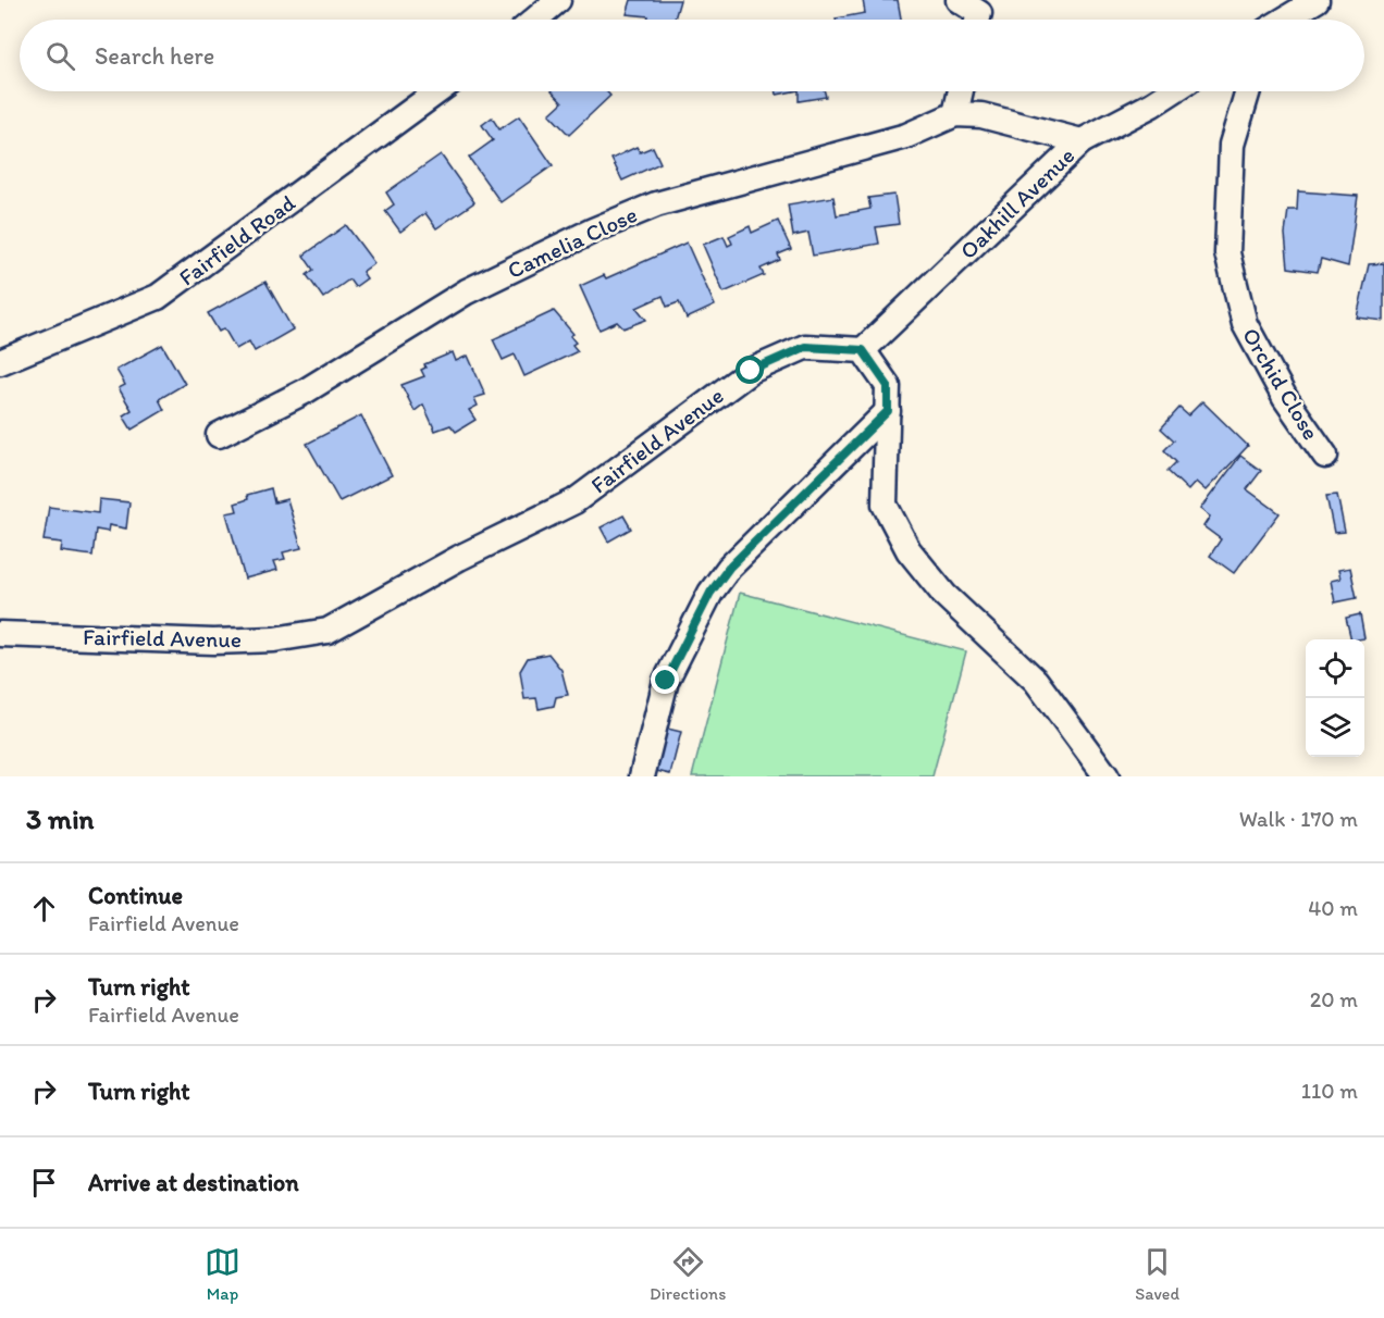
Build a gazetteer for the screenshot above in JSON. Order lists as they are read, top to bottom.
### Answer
{
  "streets": {
    "street": [
      "Oakhill Avenue",
      "Fairfield Road",
      "Camelia Close",
      "Orchid Close",
      "Fairfield Avenue"
    ]
  },
  "crossings": [
    ["Oakhill Avenue", "Camelia Close"],
    ["Oakhill Avenue", "Fairfield Avenue"]
  ],
  "page": {
    "search": "Search here",
    "heading": ["3 min", "Walk · 170 m"],
    "list": [
      ["Continue", "Fairfield Avenue", "40 m"],
      ["Turn right", "Fairfield Avenue", "20 m"],
      ["Turn right", "110 m"],
      "Arrive at destination"
    ],
    "nav": ["Map", "Directions", "Saved"]
  }
}
